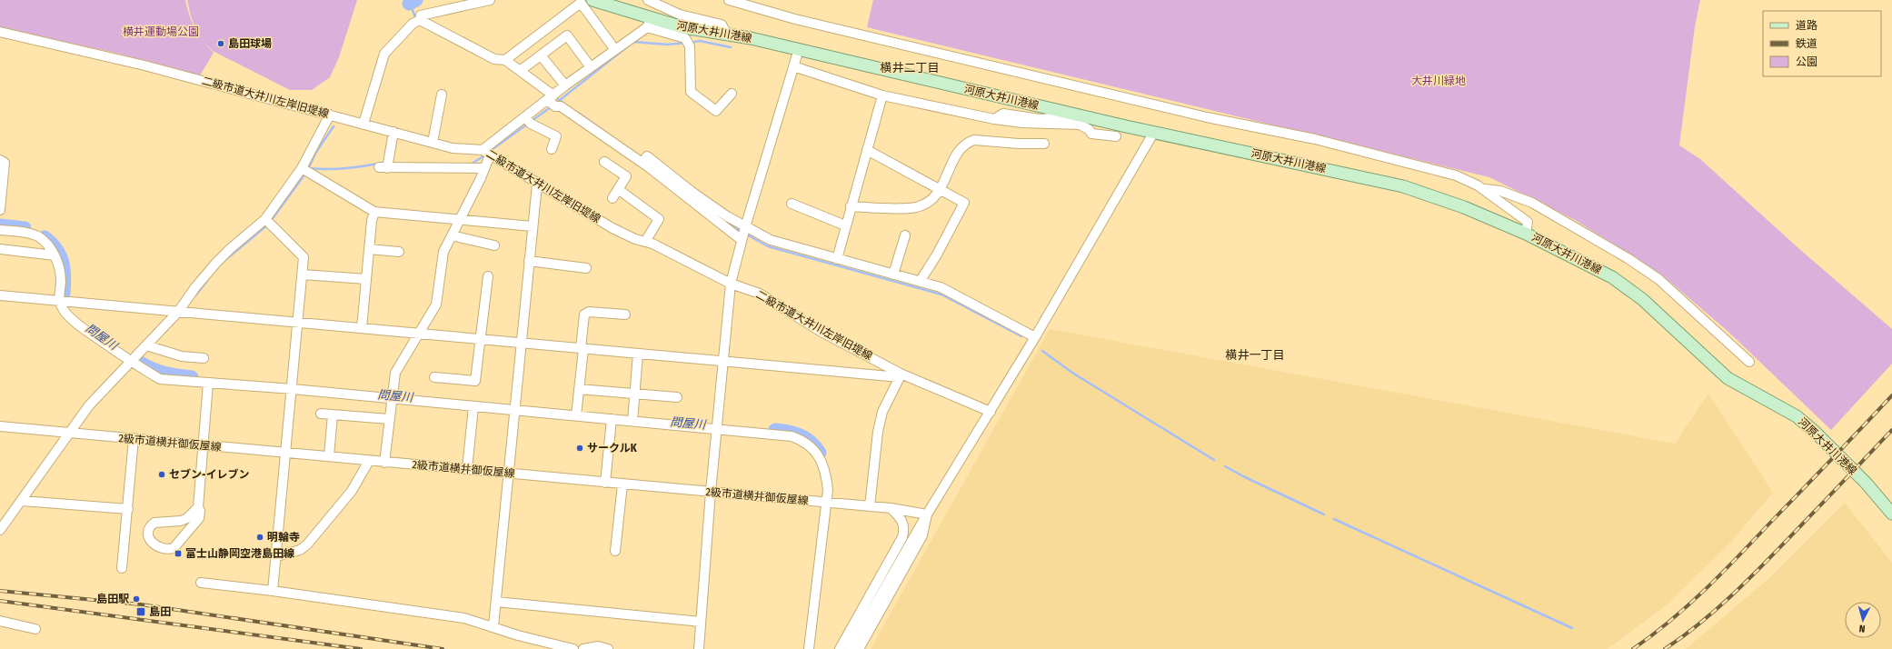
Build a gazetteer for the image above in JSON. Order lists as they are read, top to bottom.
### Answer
{
  "streets": {
    "main road": ["河原大井川港線"],
    "street": ["二級市道大井川左岸旧堤線", "2級市道横井御仮屋線"]
  },
  "districts": ["横井二丁目", "横井一丁目"],
  "water": ["問屋川"],
  "parks": ["横井運動場公園", "大井川緑地"],
  "places": {
    "other": [
      "島田球場",
      "サークルK",
      "セブン-イレブン",
      "明輪寺",
      "島田駅"
    ],
    "transit": ["富士山静岡空港島田線", "島田"]
  },
  "legend": ["道路", "鉄道", "公園"],
  "north": "bottom"
}
